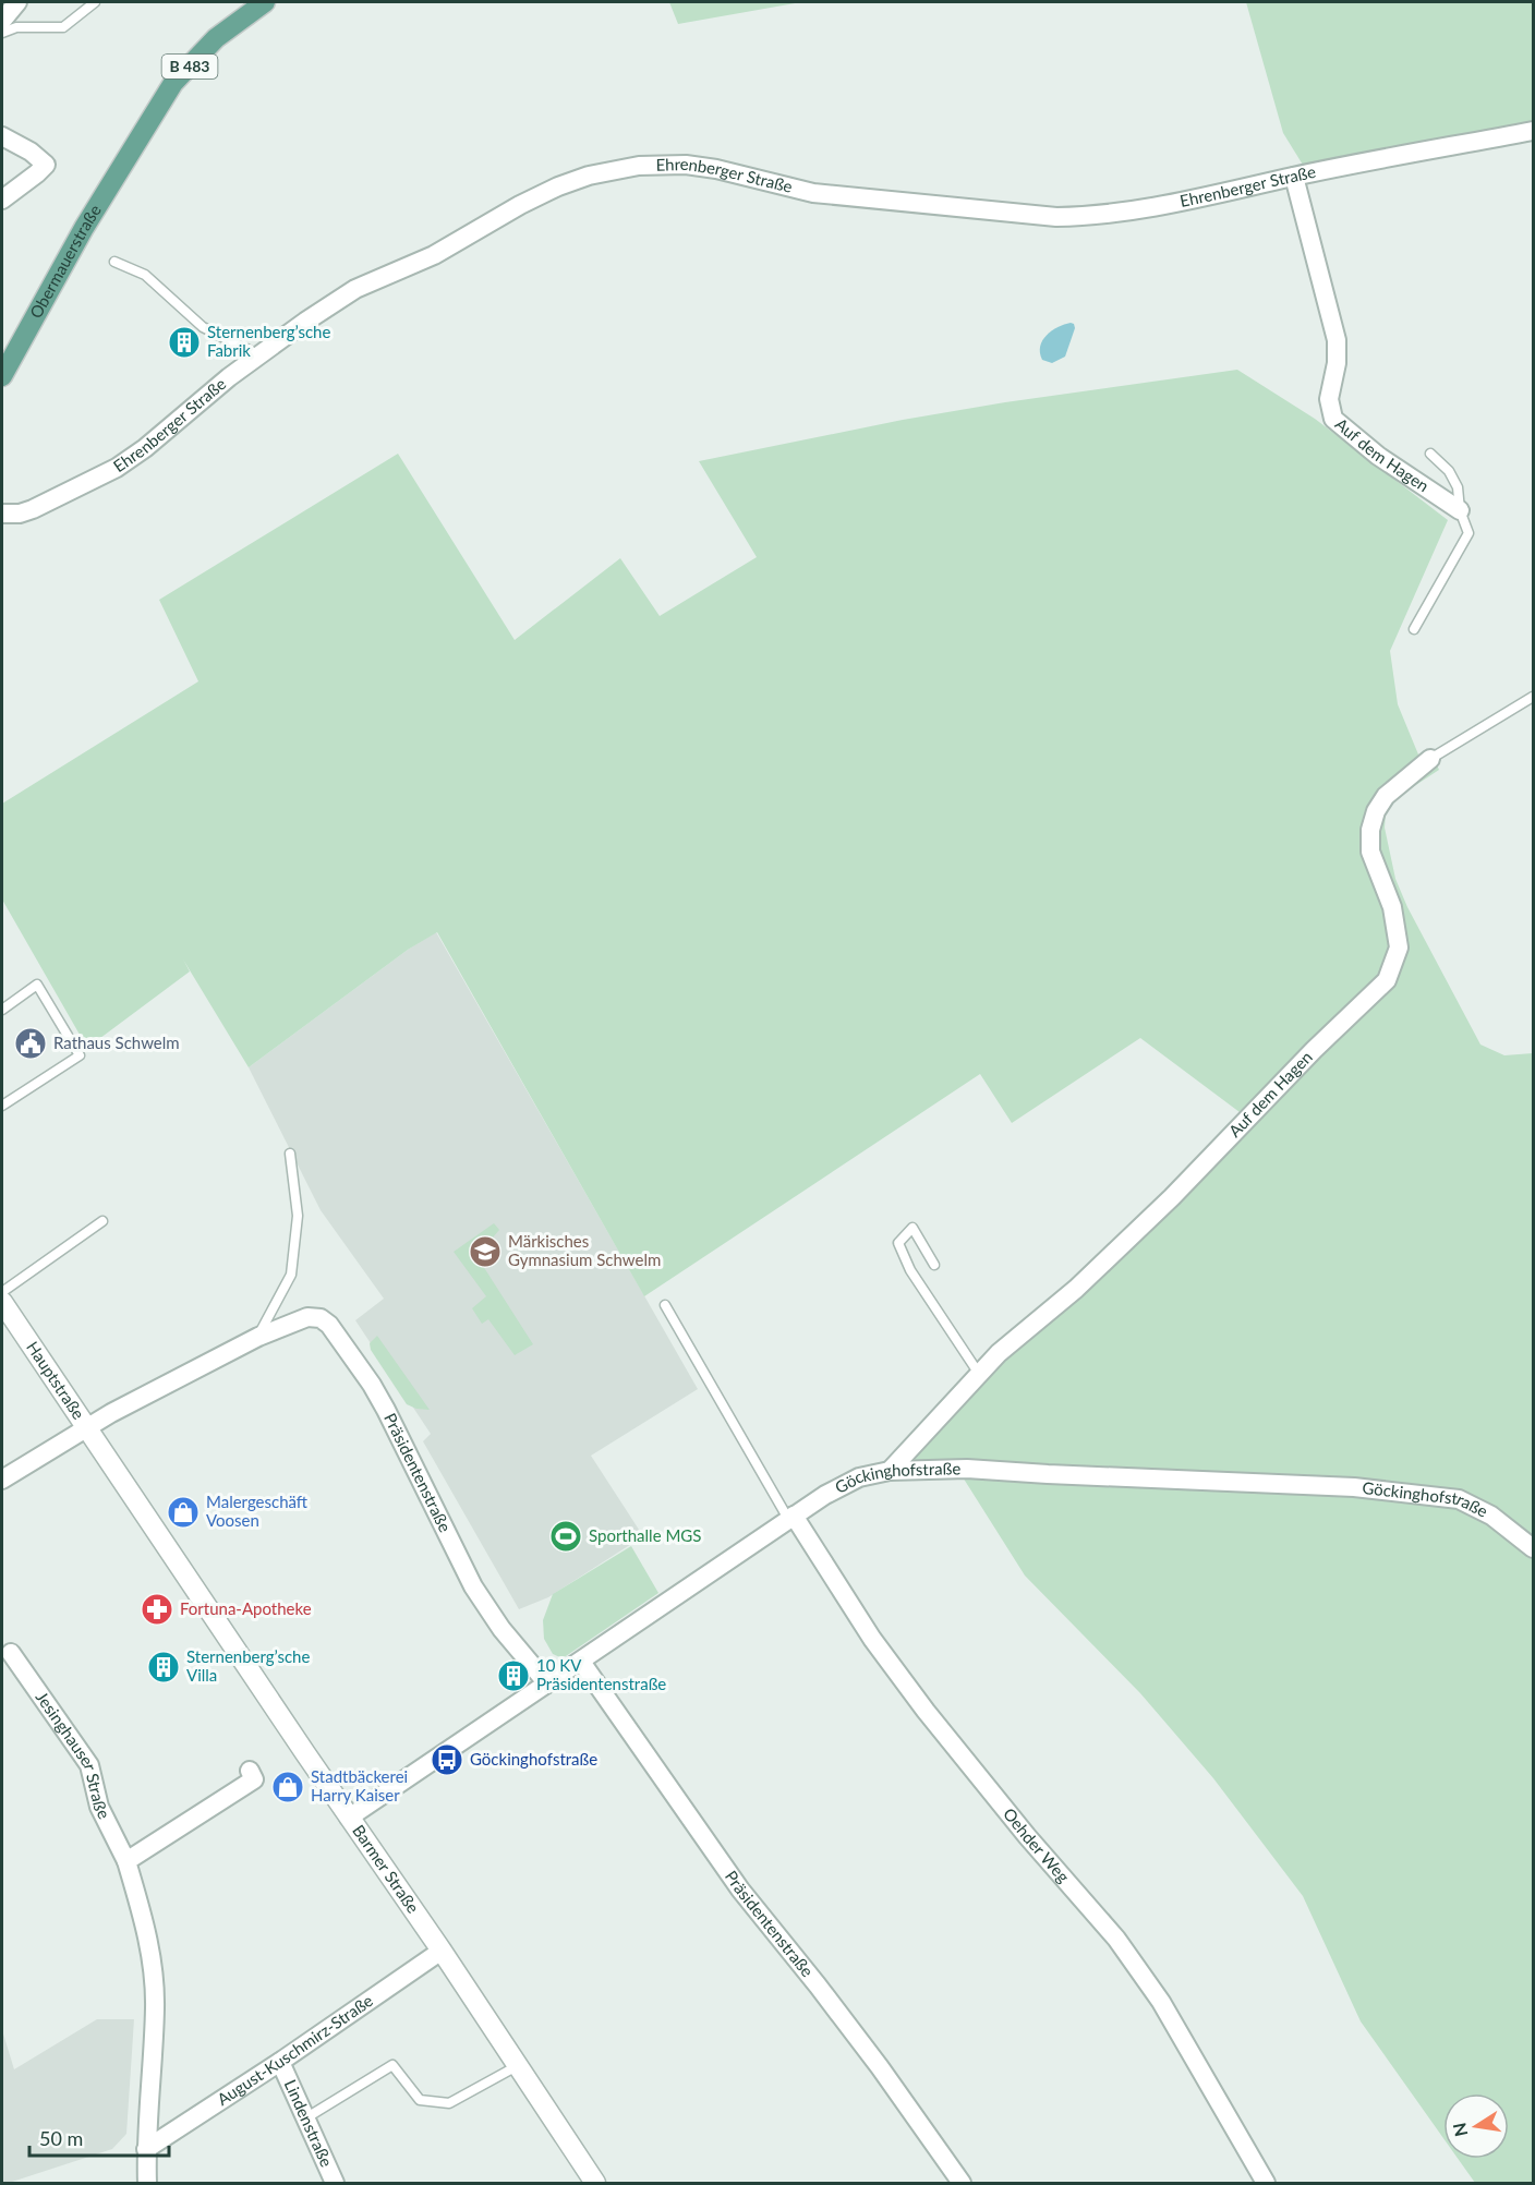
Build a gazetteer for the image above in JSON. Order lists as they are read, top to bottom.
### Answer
{
  "streets": {
    "main road": ["B 483", "Obermauerstraße"],
    "street": [
      "Ehrenberger Straße",
      "Auf dem Hagen",
      "Hauptstraße",
      "Präsidentenstraße",
      "Göckinghofstraße",
      "Jesinghauser Straße",
      "Oehder Weg",
      "Barmer Straße",
      "August-Kuschmirz-Straße",
      "Lindenstraße"
    ]
  },
  "crossings": [
    ["Ehrenberger Straße", "Auf dem Hagen"],
    ["Auf dem Hagen", "Göckinghofstraße"],
    ["Hauptstraße", "Präsidentenstraße"],
    ["Hauptstraße", "Barmer Straße"],
    ["Präsidentenstraße", "Göckinghofstraße"],
    ["Präsidentenstraße", "Barmer Straße"],
    ["Göckinghofstraße", "Oehder Weg"],
    ["Göckinghofstraße", "Barmer Straße"],
    ["Jesinghauser Straße", "August-Kuschmirz-Straße"],
    ["Barmer Straße", "August-Kuschmirz-Straße"],
    ["August-Kuschmirz-Straße", "Lindenstraße"]
  ],
  "places": {
    "building": ["Sternenberg’sche Fabrik", "Sternenberg’sche Villa", "10 KV Präsidentenstraße"],
    "public building": ["Rathaus Schwelm"],
    "school or university": ["Märkisches Gymnasium Schwelm"],
    "shop": ["Malergeschäft Voosen", "Stadtbäckerei Harry Kaiser"],
    "sports": ["Sporthalle MGS"],
    "pharmacy": ["Fortuna-Apotheke"],
    "bus stop": ["Göckinghofstraße"]
  },
  "scale_bar": "50 m",
  "north": "left"
}
